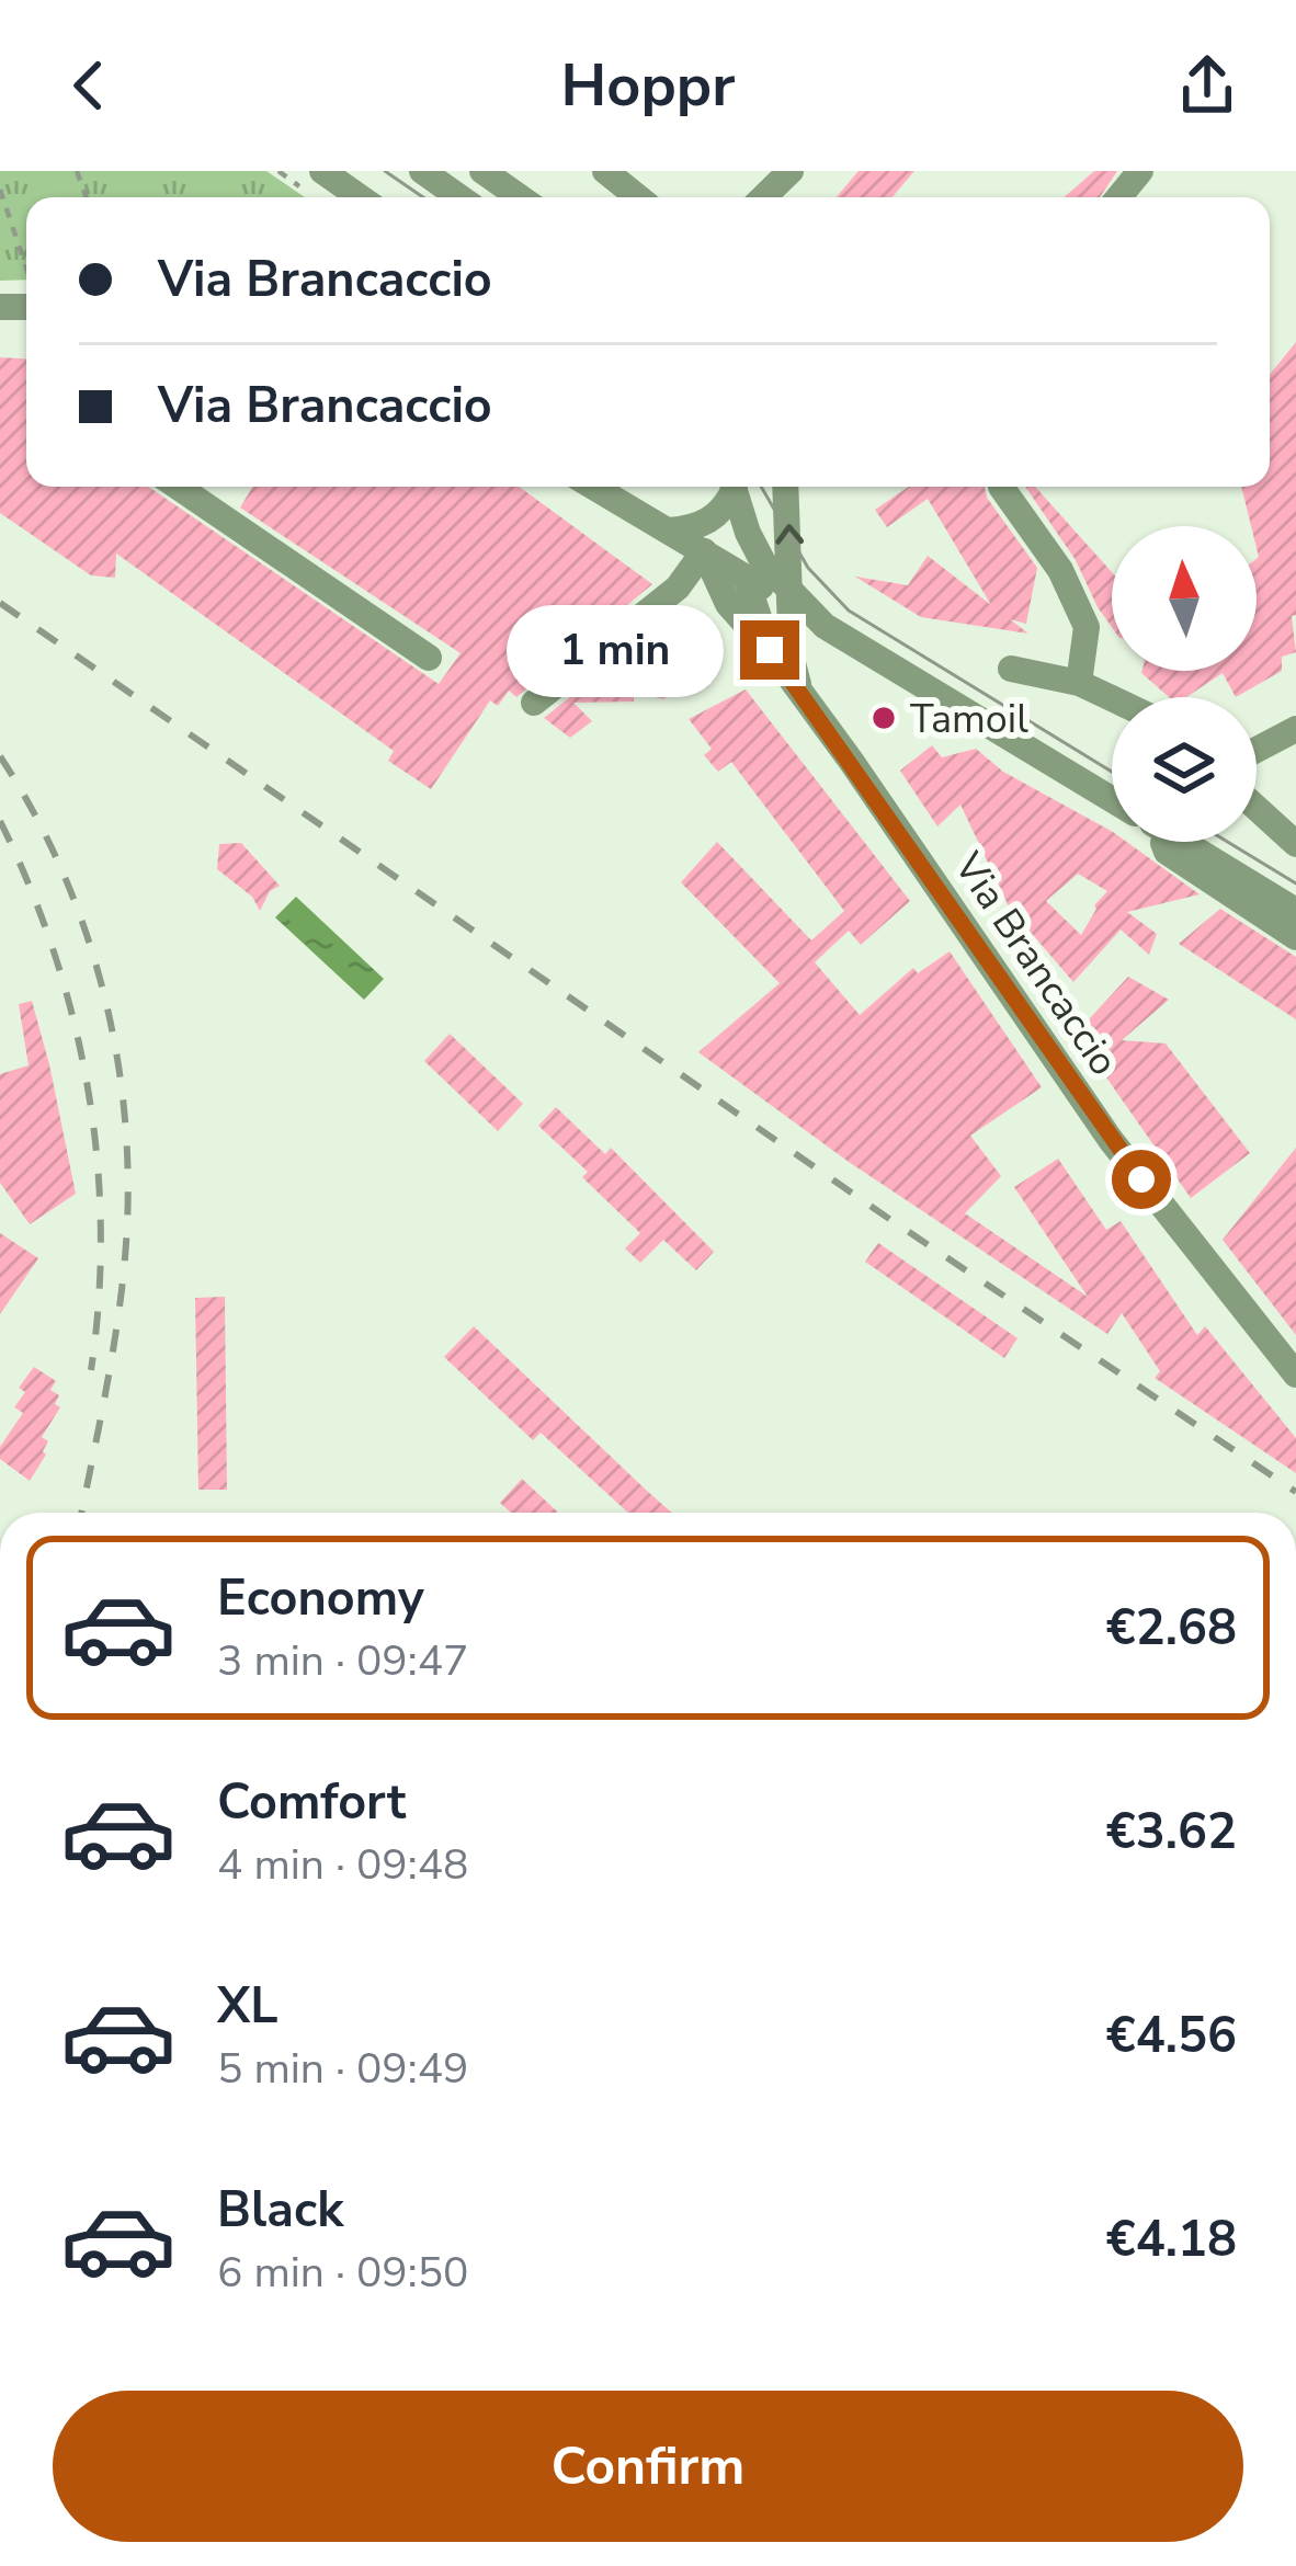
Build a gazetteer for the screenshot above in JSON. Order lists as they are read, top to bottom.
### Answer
{
  "streets": {
    "street": ["Via Brancaccio"]
  },
  "places": ["Tamoil"],
  "north": "top",
  "page": {
    "header": "Hoppr",
    "banner": ["Via Brancaccio", "Via Brancaccio"],
    "bubble": "1 min",
    "list": [
      {
        "name": "Economy",
        "note": "3 min · 09:47",
        "value": "€2.68"
      },
      {
        "name": "Comfort",
        "note": "4 min · 09:48",
        "value": "€3.62"
      },
      {
        "name": "XL",
        "note": "5 min · 09:49",
        "value": "€4.56"
      },
      {
        "name": "Black",
        "note": "6 min · 09:50",
        "value": "€4.18"
      }
    ],
    "buttons": "Confirm"
  }
}
